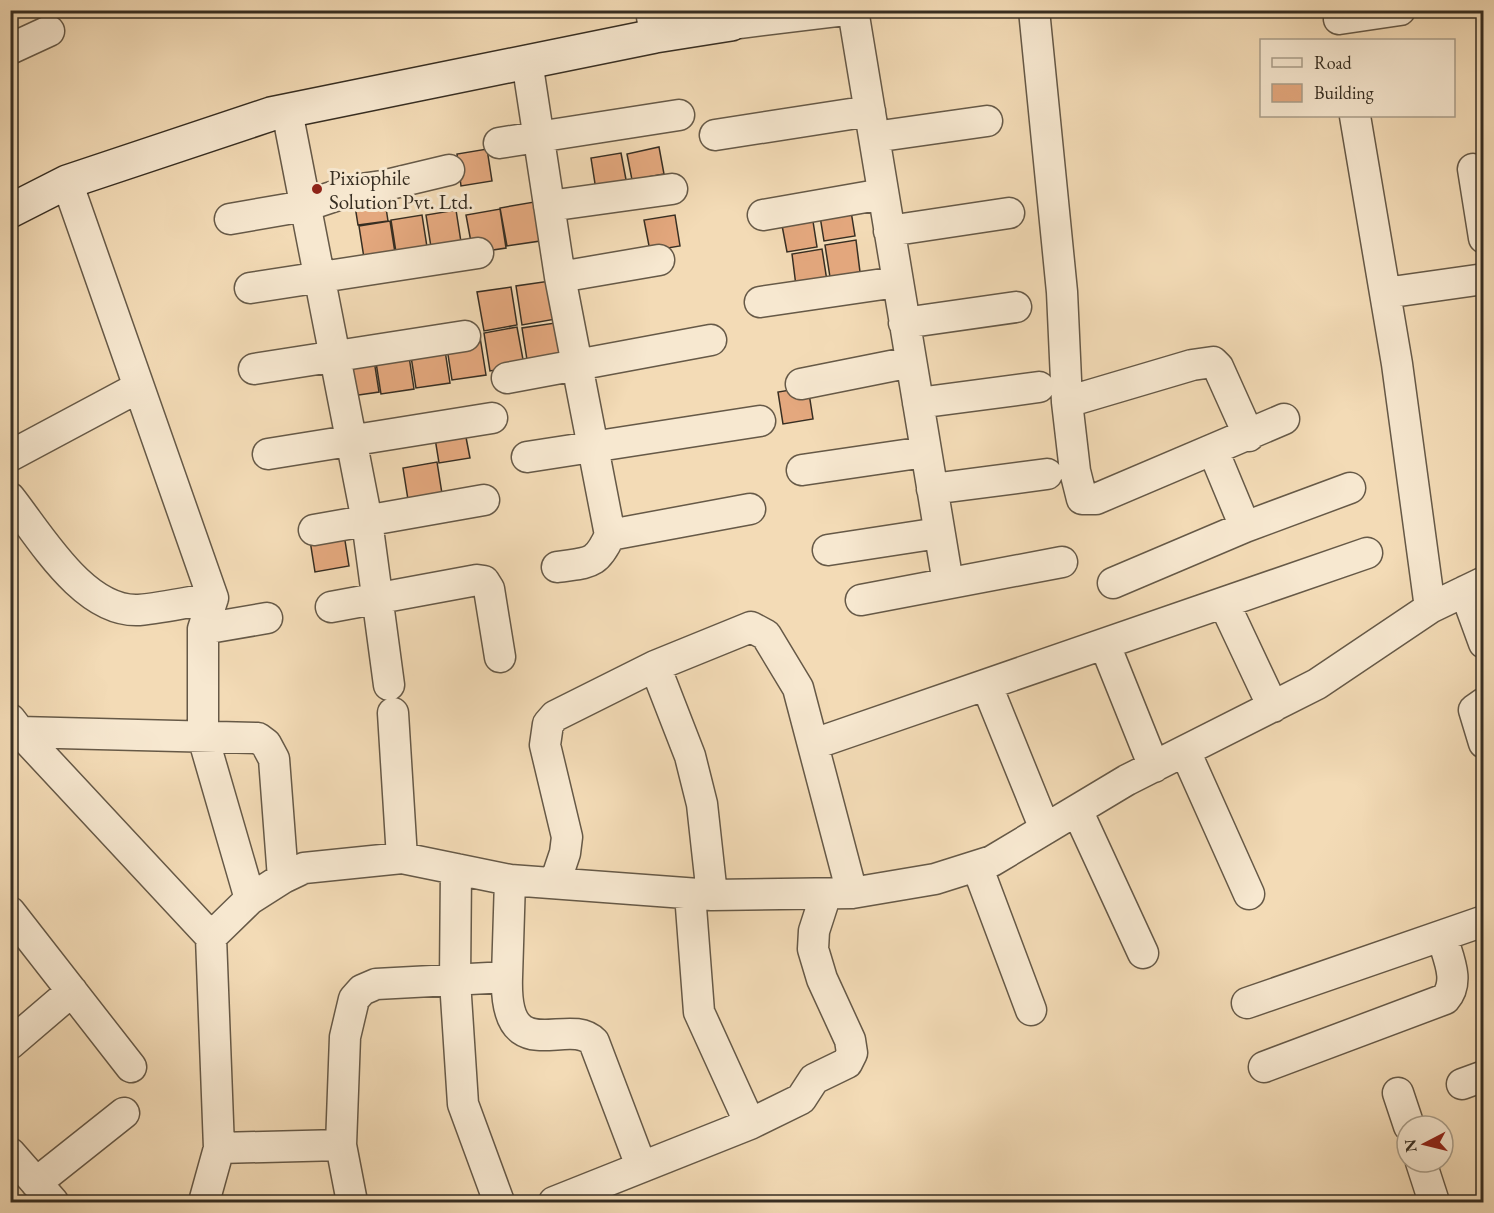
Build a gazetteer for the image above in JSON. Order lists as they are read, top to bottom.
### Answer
{
  "places": ["Pixiophile Solution Pvt. Ltd."],
  "legend": ["Road", "Building"],
  "north": "left"
}
